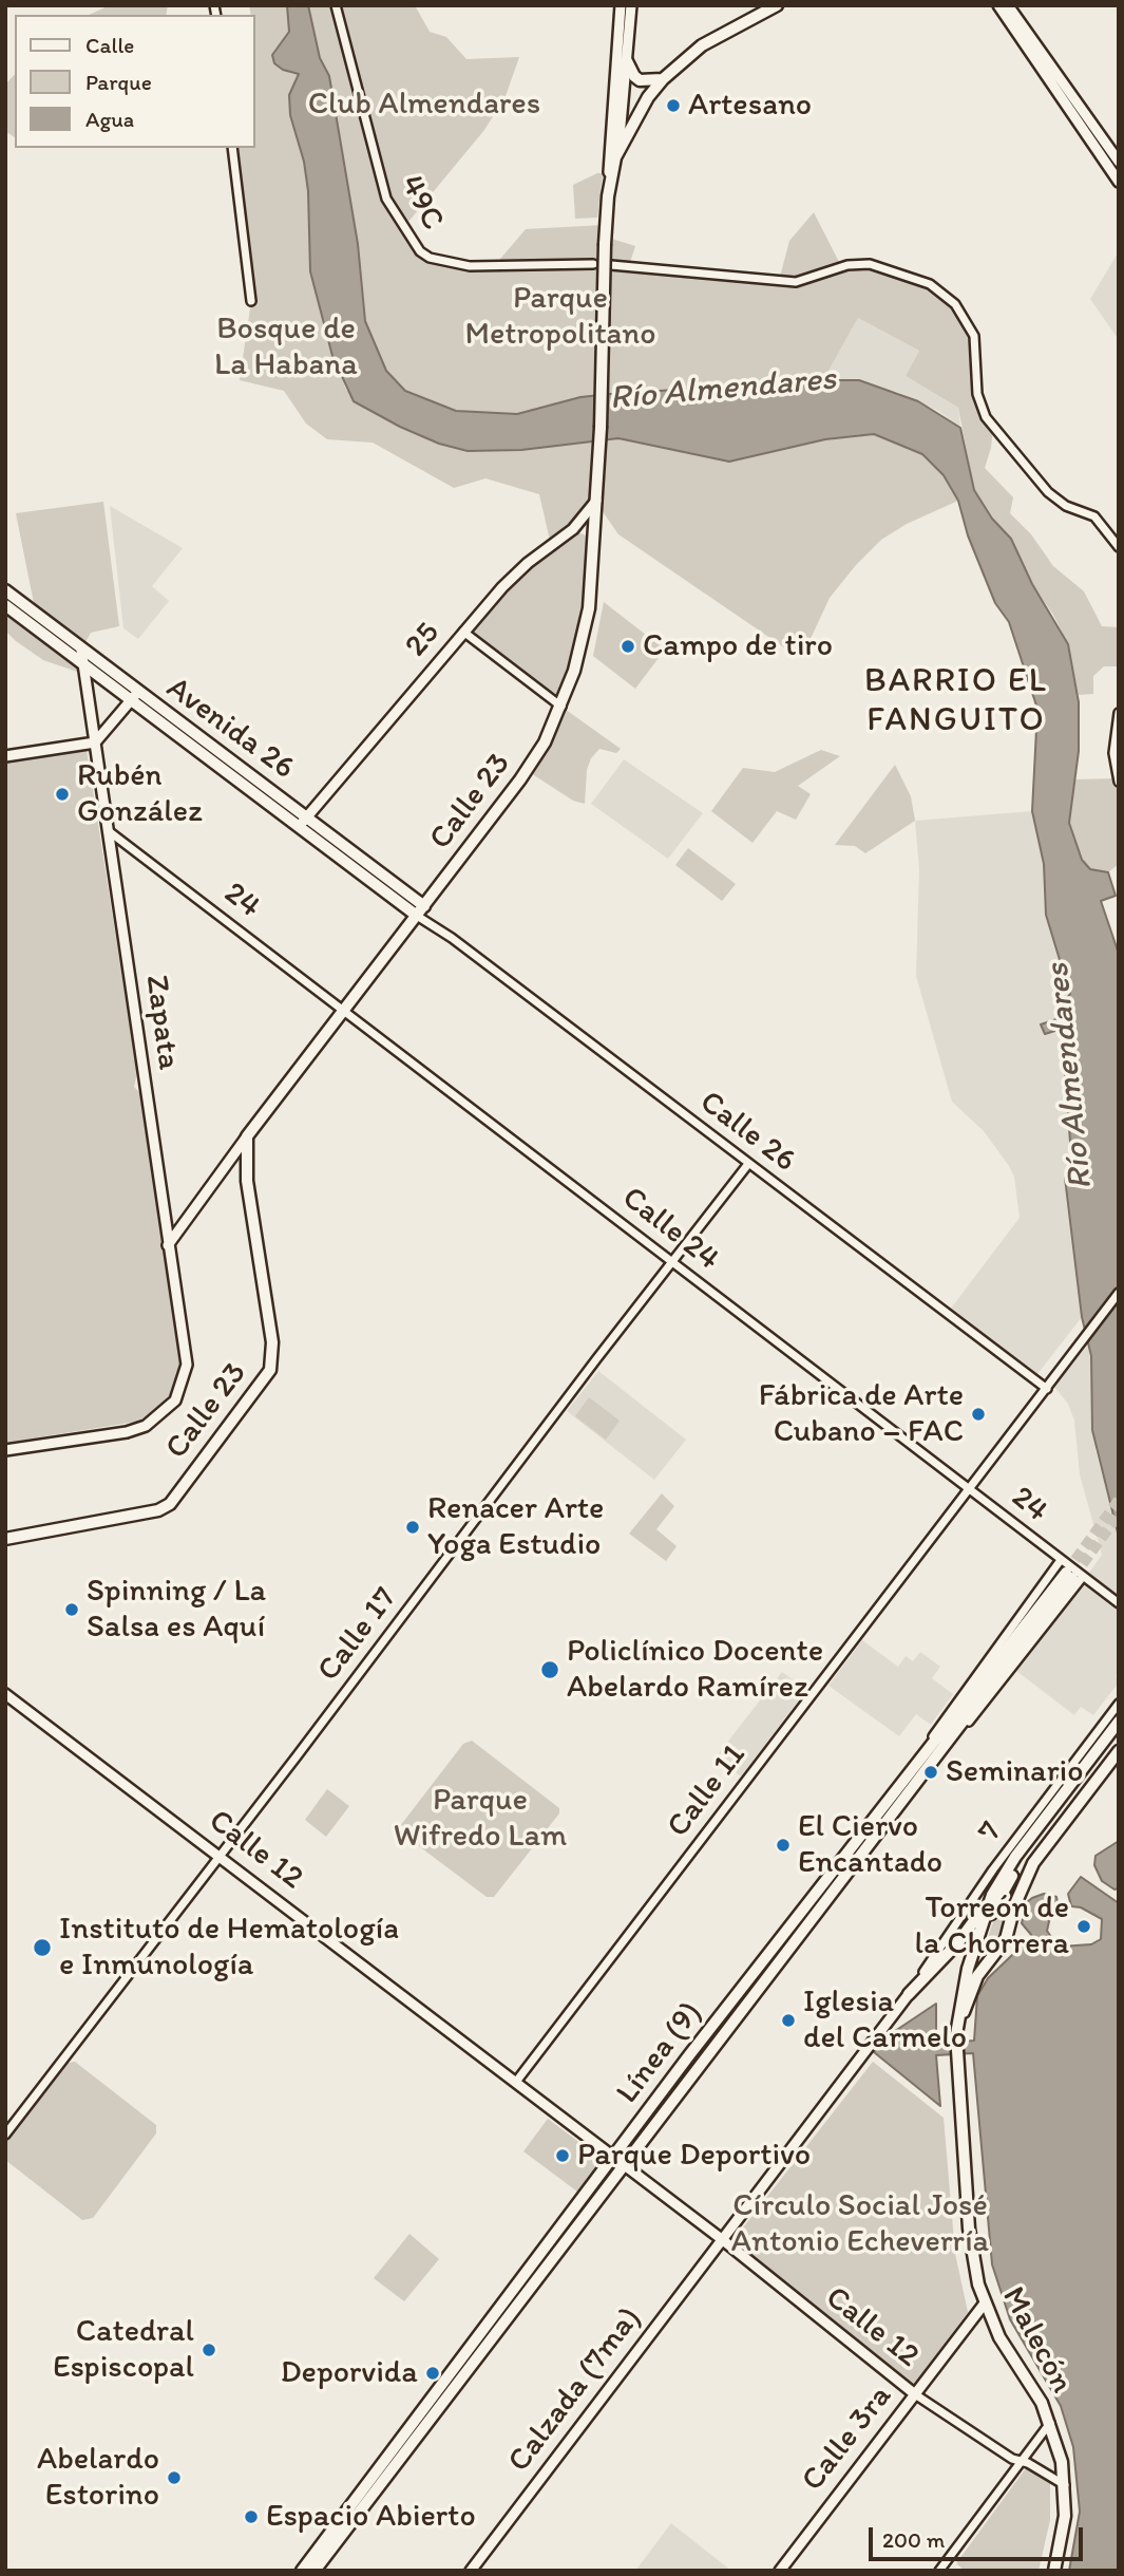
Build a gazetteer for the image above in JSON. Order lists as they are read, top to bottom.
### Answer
{
  "streets": {
    "main road": [
      "25",
      "Avenida 26",
      "Calle 23",
      "Zapata",
      "Calle 12",
      "Línea (9)",
      "Malecón",
      "Calzada (7ma)",
      "Calle 3ra"
    ],
    "street": [
      "49C",
      "24",
      "Calle 26",
      "Calle 24",
      "Calle 17",
      "Calle 11",
      "7"
    ]
  },
  "crossings": [
    ["25", "Avenida 26"],
    ["25", "Calle 23"],
    ["Avenida 26", "Calle 23"],
    ["Avenida 26", "Zapata"],
    ["Avenida 26", "Calle 26"],
    ["Calle 23", "24"],
    ["Calle 23", "Calle 26"],
    ["Calle 23", "Calle 24"],
    ["24", "Zapata"],
    ["24", "Calle 24"],
    ["24", "Calle 11"],
    ["Calle 26", "Calle 17"],
    ["Calle 26", "Calle 11"],
    ["Calle 24", "Calle 17"],
    ["Calle 24", "Calle 11"],
    ["Calle 17", "Calle 12"],
    ["Calle 11", "Calle 12"],
    ["7", "Calzada (7ma)"],
    ["Calle 12", "Línea (9)"],
    ["Calle 12", "Malecón"],
    ["Calle 12", "Calzada (7ma)"],
    ["Calle 12", "Calle 3ra"],
    ["Malecón", "Calle 3ra"]
  ],
  "districts": ["BARRIO EL FANGUITO"],
  "water": ["Río Almendares"],
  "parks": [
    "Club Almendares",
    "Parque Metropolitano",
    "Bosque de La Habana",
    "Parque Wifredo Lam",
    "Círculo Social José Antonio Echeverría"
  ],
  "places": [
    "Artesano",
    "Campo de tiro",
    "Rubén González",
    "Fábrica de Arte Cubano – FAC",
    "Renacer Arte Yoga Estudio",
    "Spinning / La Salsa es Aquí",
    "Policlínico Docente Abelardo Ramírez",
    "Seminario",
    "El Ciervo Encantado",
    "Torreón de la Chorrera",
    "Instituto de Hematología e Inmunología",
    "Iglesia del Carmelo",
    "Parque Deportivo",
    "Catedral Espiscopal",
    "Deporvida",
    "Abelardo Estorino",
    "Espacio Abierto"
  ],
  "legend": ["Calle", "Parque", "Agua"],
  "scale_bar": "200 m"
}
